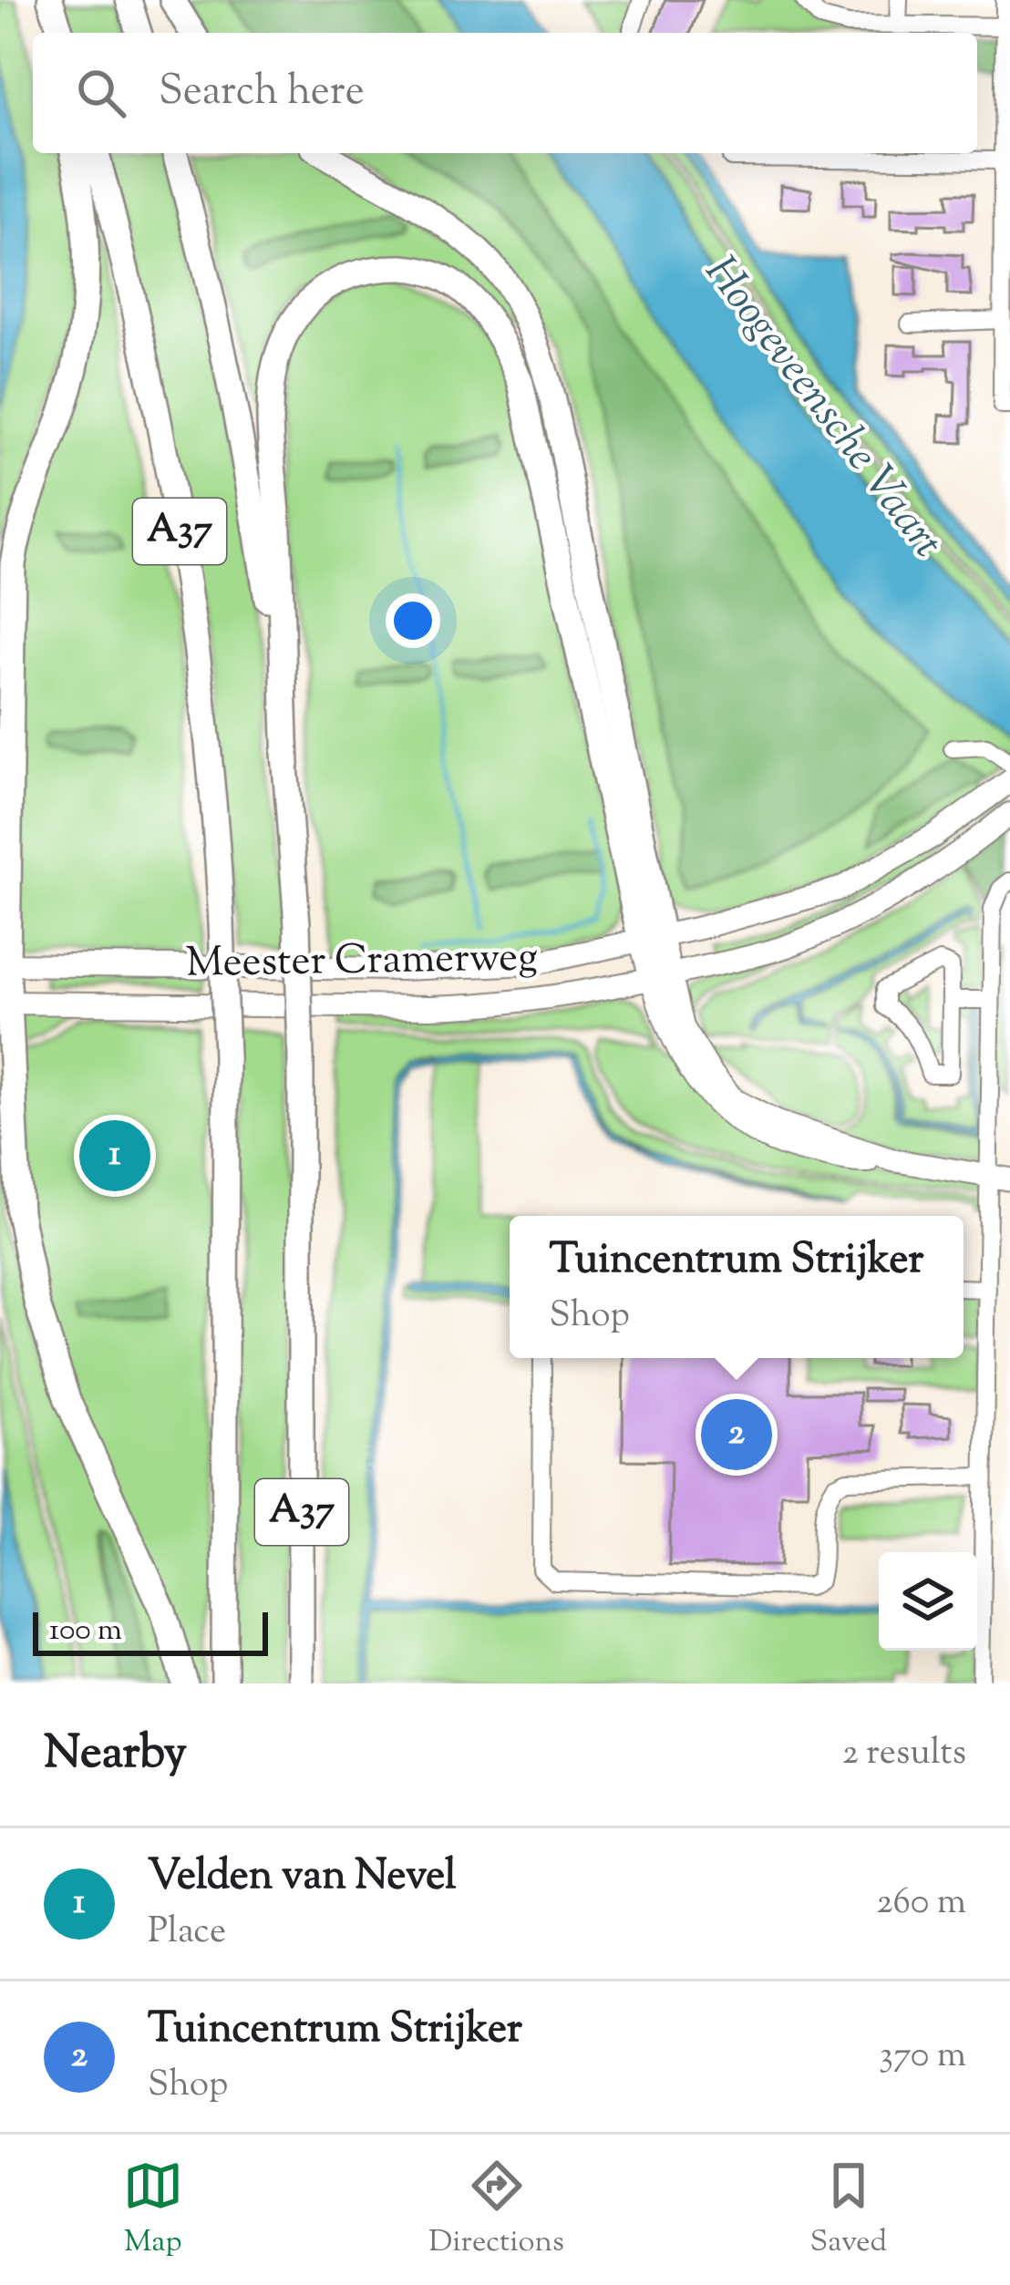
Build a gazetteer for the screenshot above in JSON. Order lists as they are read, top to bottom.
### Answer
{
  "streets": {
    "highway": ["A37"],
    "main road": ["Meester Cramerweg"]
  },
  "crossings": [
    ["A37", "Meester Cramerweg"]
  ],
  "water": ["Hoogeveensche Vaart"],
  "scale_bar": "100 m",
  "page": {
    "search": "Search here",
    "pins": ["1", "2"],
    "popup": ["Tuincentrum Strijker", "Shop"],
    "scale": "100 m",
    "heading": ["Nearby", "2 results"],
    "list": [
      {
        "mark": "1",
        "name": "Velden van Nevel",
        "note": "Place",
        "value": "260 m"
      },
      {
        "mark": "2",
        "name": "Tuincentrum Strijker",
        "note": "Shop",
        "value": "370 m"
      }
    ],
    "nav": ["Map", "Directions", "Saved"]
  }
}
